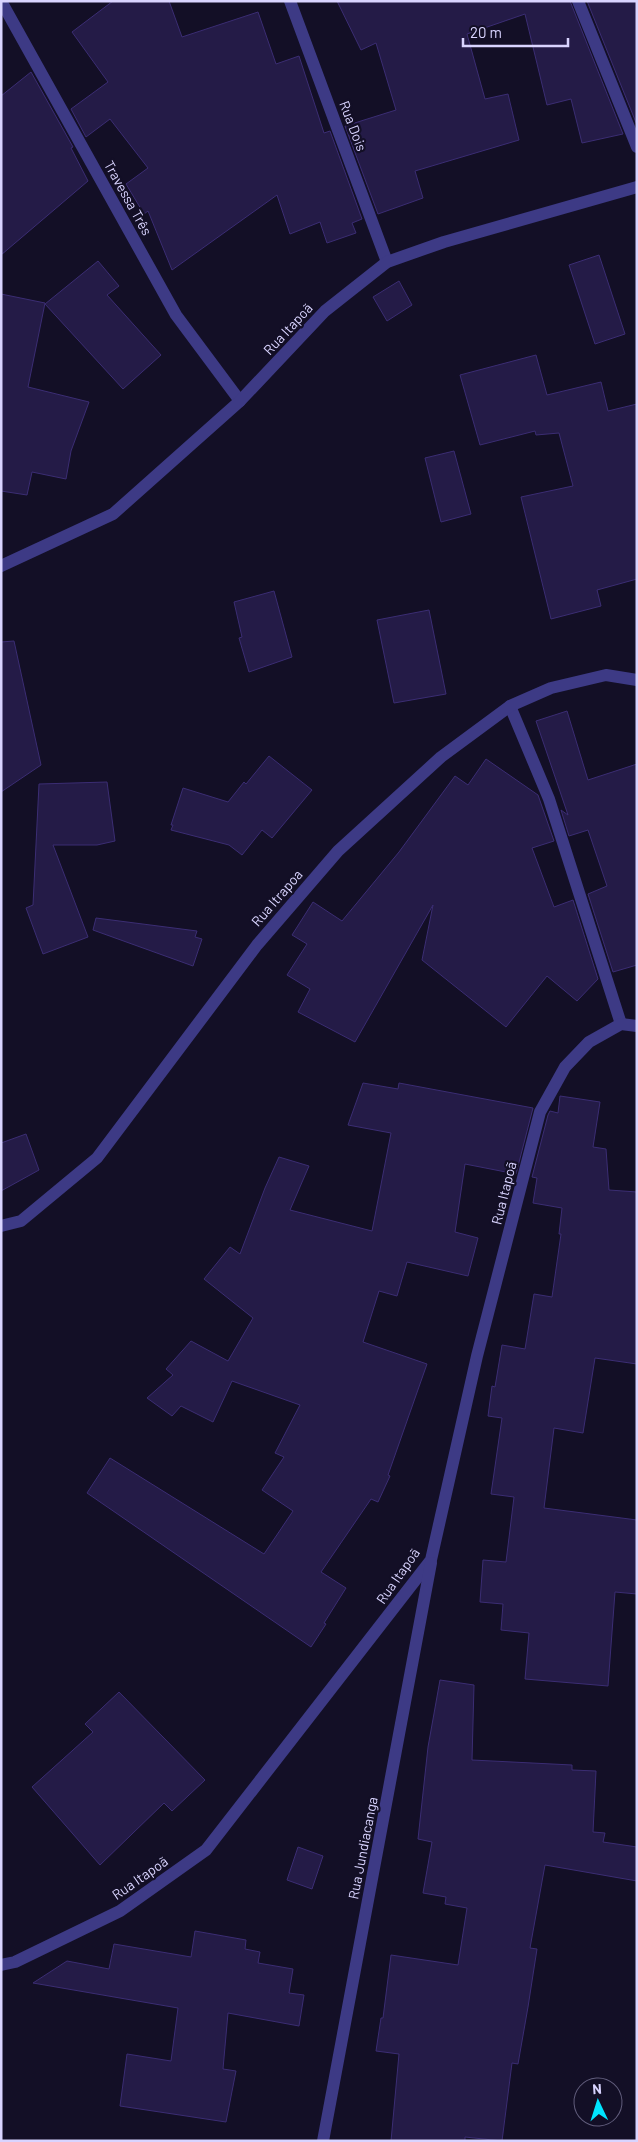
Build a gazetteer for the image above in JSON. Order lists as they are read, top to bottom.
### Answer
{
  "streets": {
    "street": [
      "Rua Dois",
      "Travessa Três",
      "Rua Itapoã",
      "Rua Itrapoa",
      "Rua Jundiacanga"
    ]
  },
  "crossings": [
    ["Rua Dois", "Rua Itapoã"],
    ["Travessa Três", "Rua Itapoã"],
    ["Rua Itapoã", "Rua Jundiacanga"]
  ],
  "scale_bar": "20 m",
  "north": "top"
}
